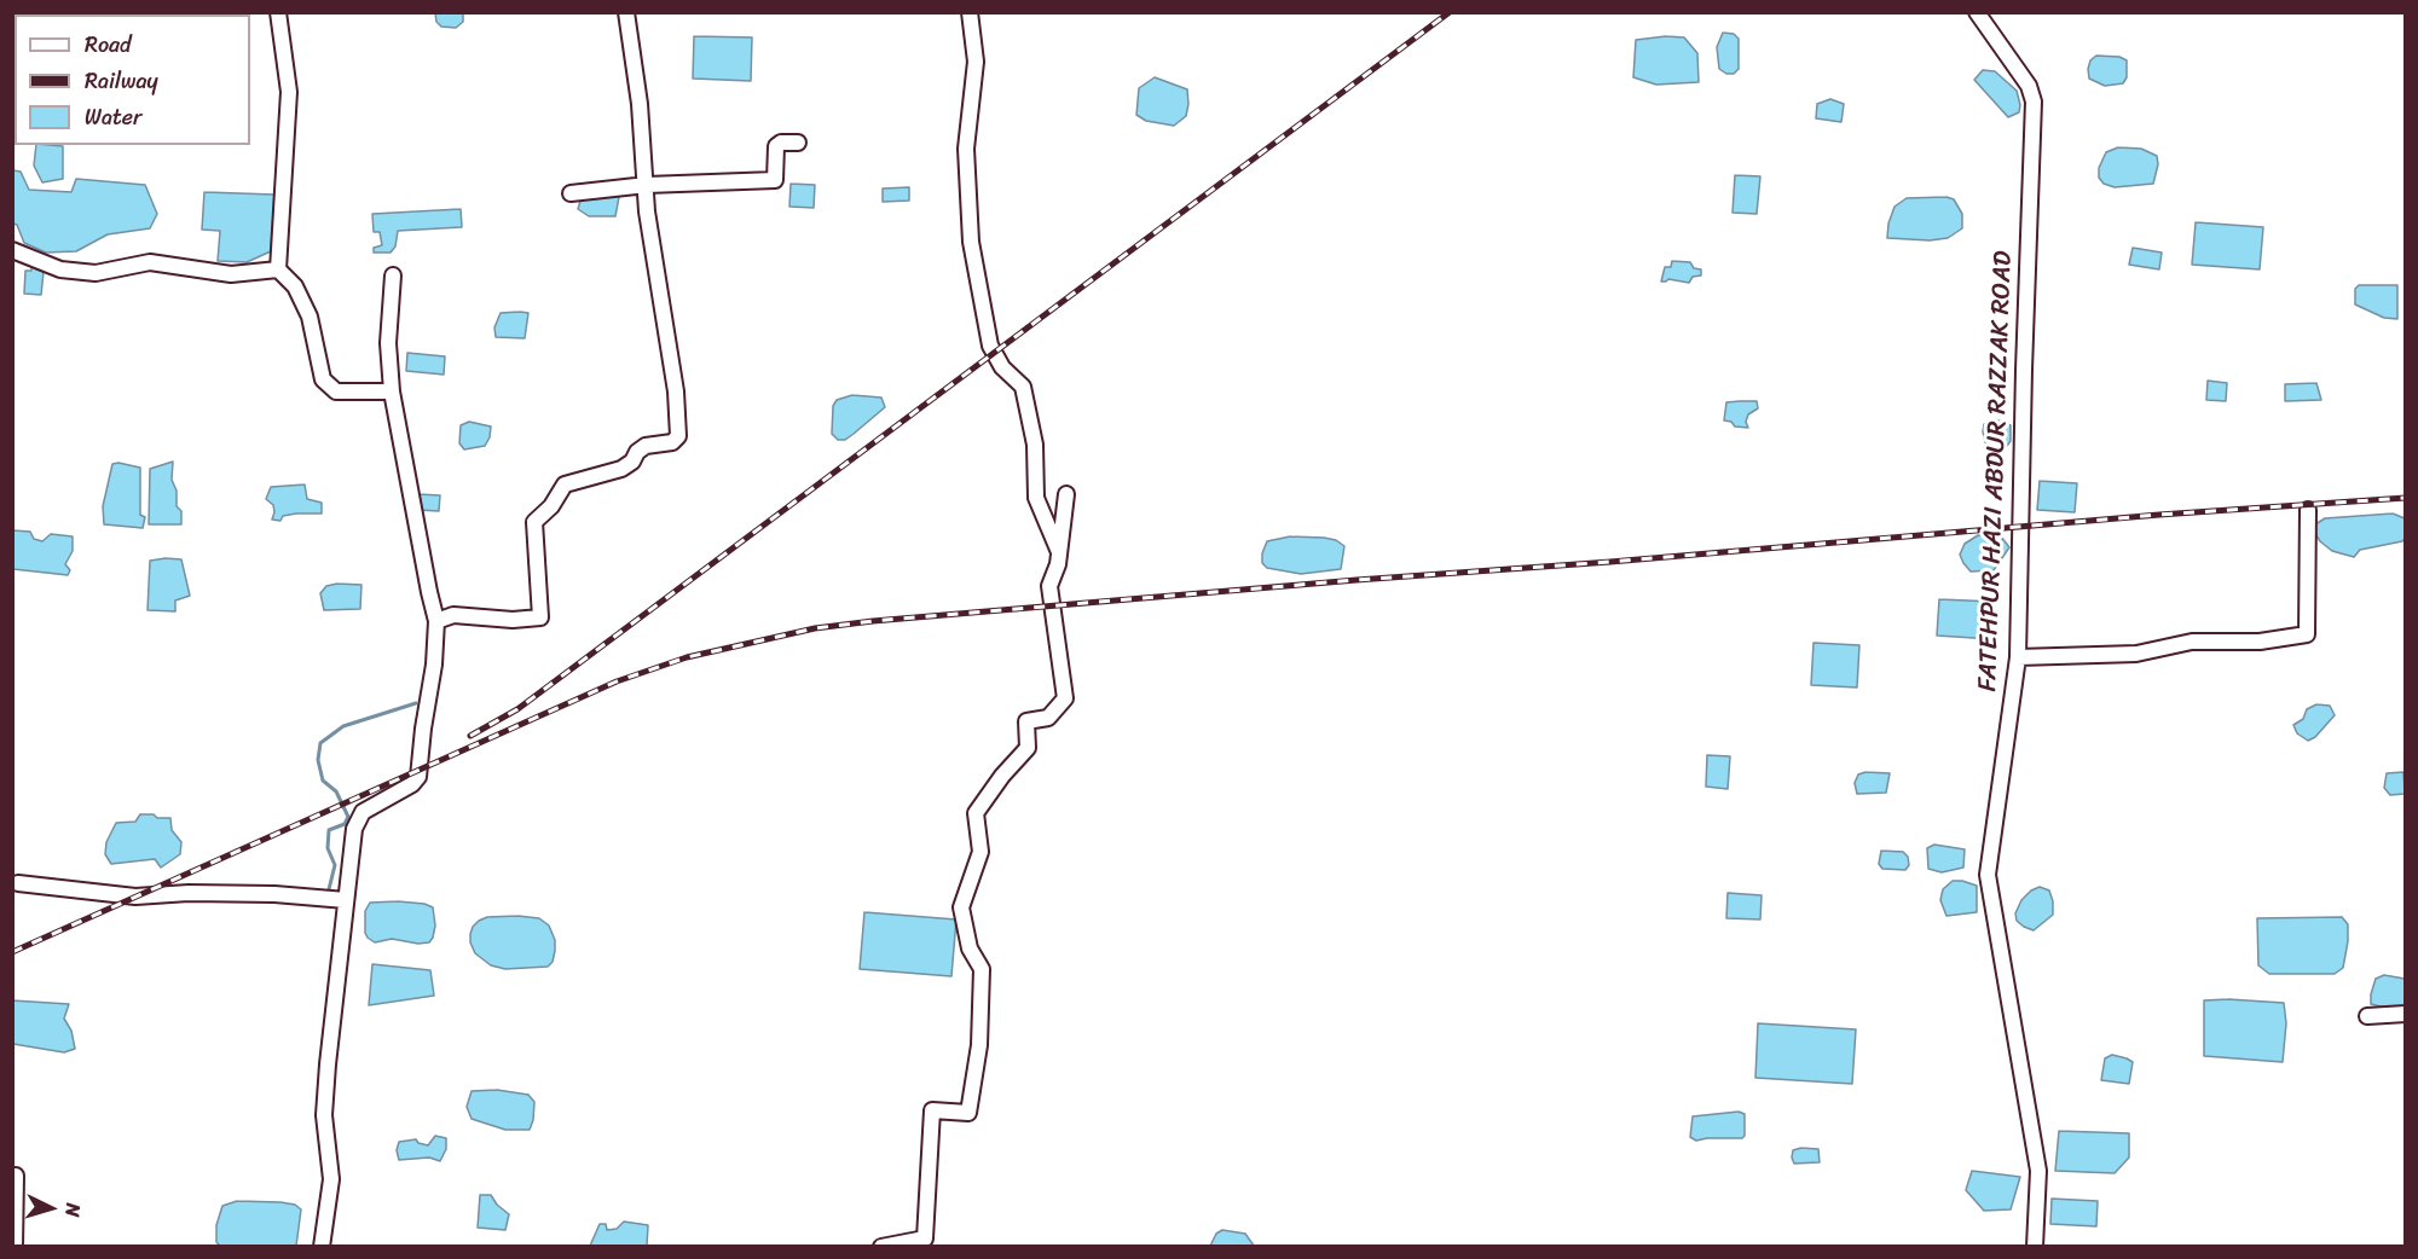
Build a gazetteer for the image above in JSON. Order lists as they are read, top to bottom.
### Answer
{
  "streets": {
    "street": ["FATEHPUR HAZI ABDUR RAZZAK ROAD"]
  },
  "legend": ["Road", "Railway", "Water"],
  "north": "right"
}
